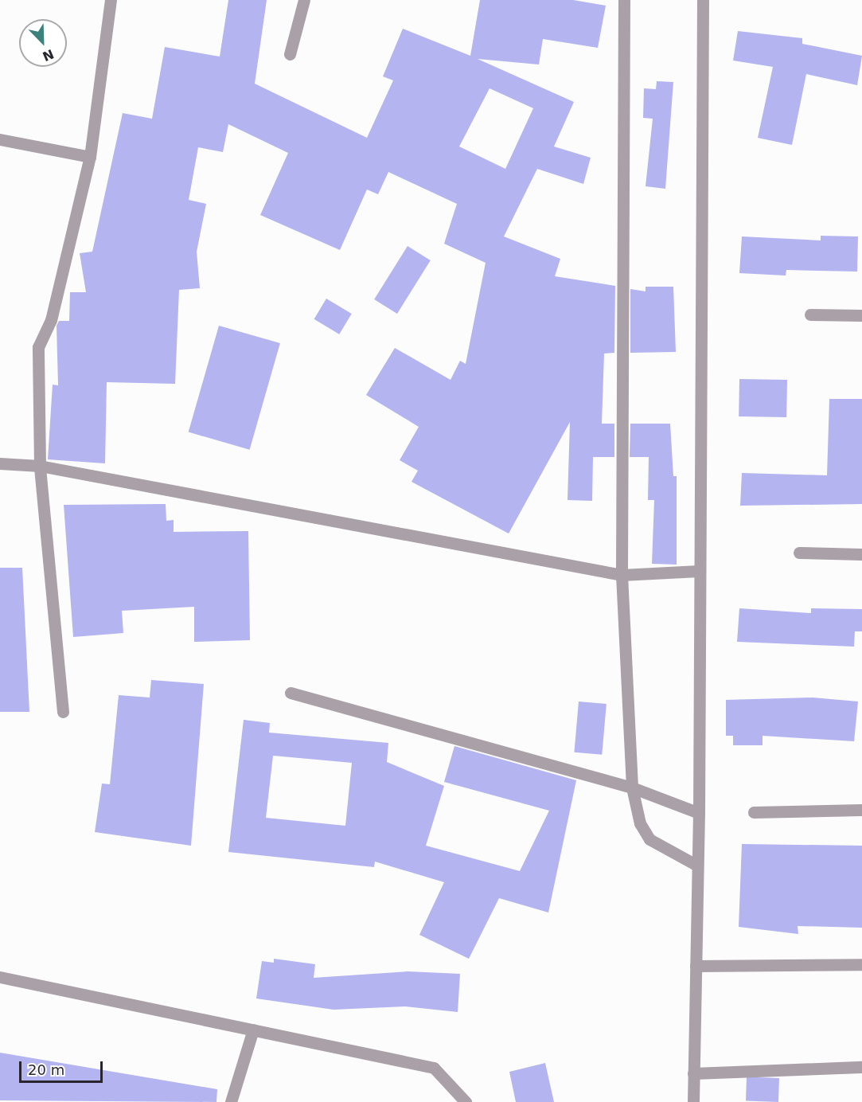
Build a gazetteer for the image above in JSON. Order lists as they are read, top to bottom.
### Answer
{
  "scale_bar": "20 m",
  "north": "bottom right"
}
